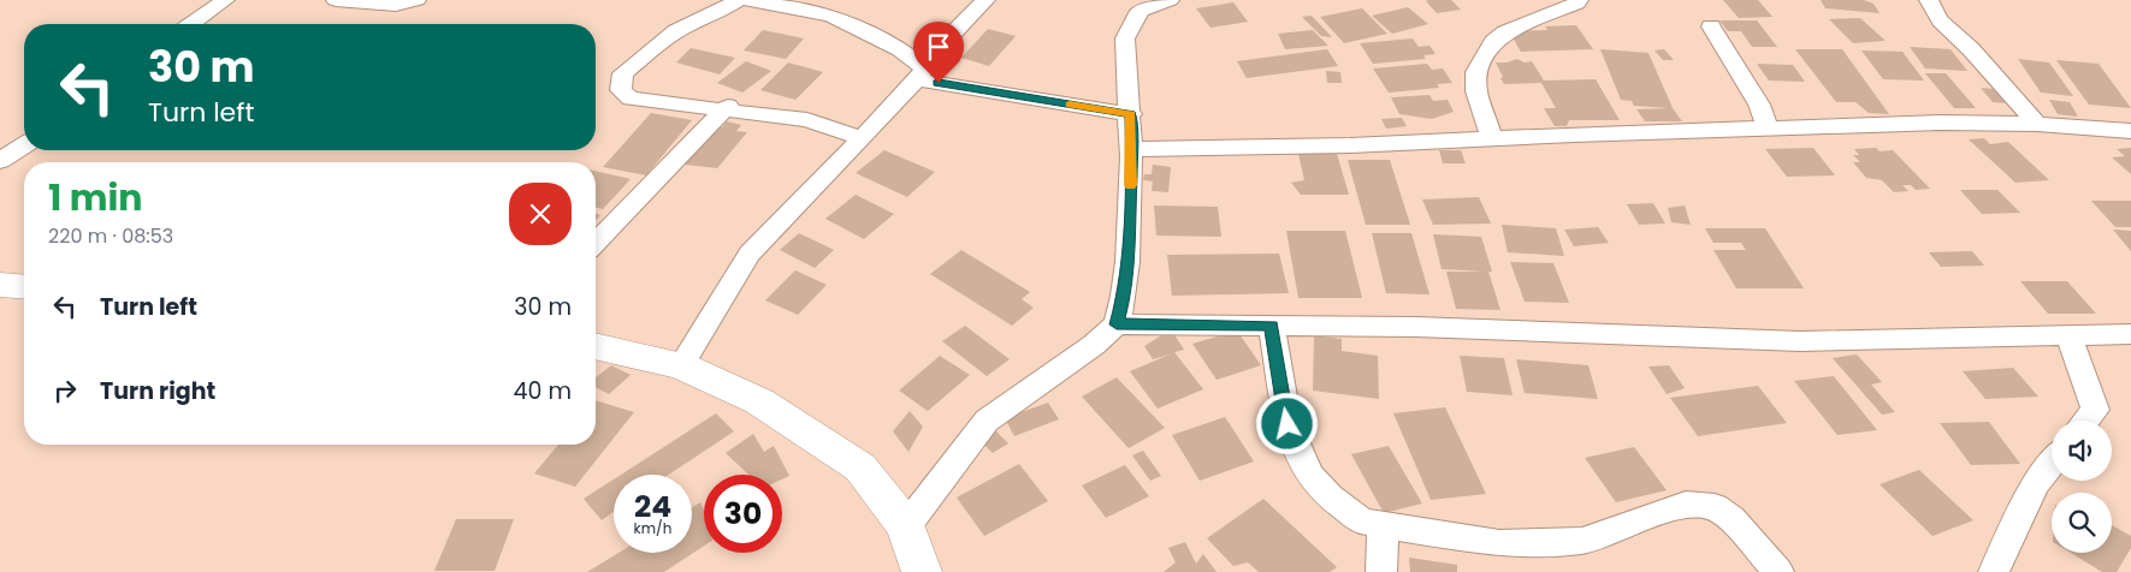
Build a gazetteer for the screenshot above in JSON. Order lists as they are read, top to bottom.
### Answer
{
  "page": {
    "turn": ["30 m", "Turn left"],
    "heading": ["1 min", "220 m · 08:53"],
    "list": [
      {
        "name": "Turn left",
        "value": "30 m"
      },
      {
        "name": "Turn right",
        "value": "40 m"
      }
    ],
    "speed": "24 km/h",
    "limit": "30"
  }
}
